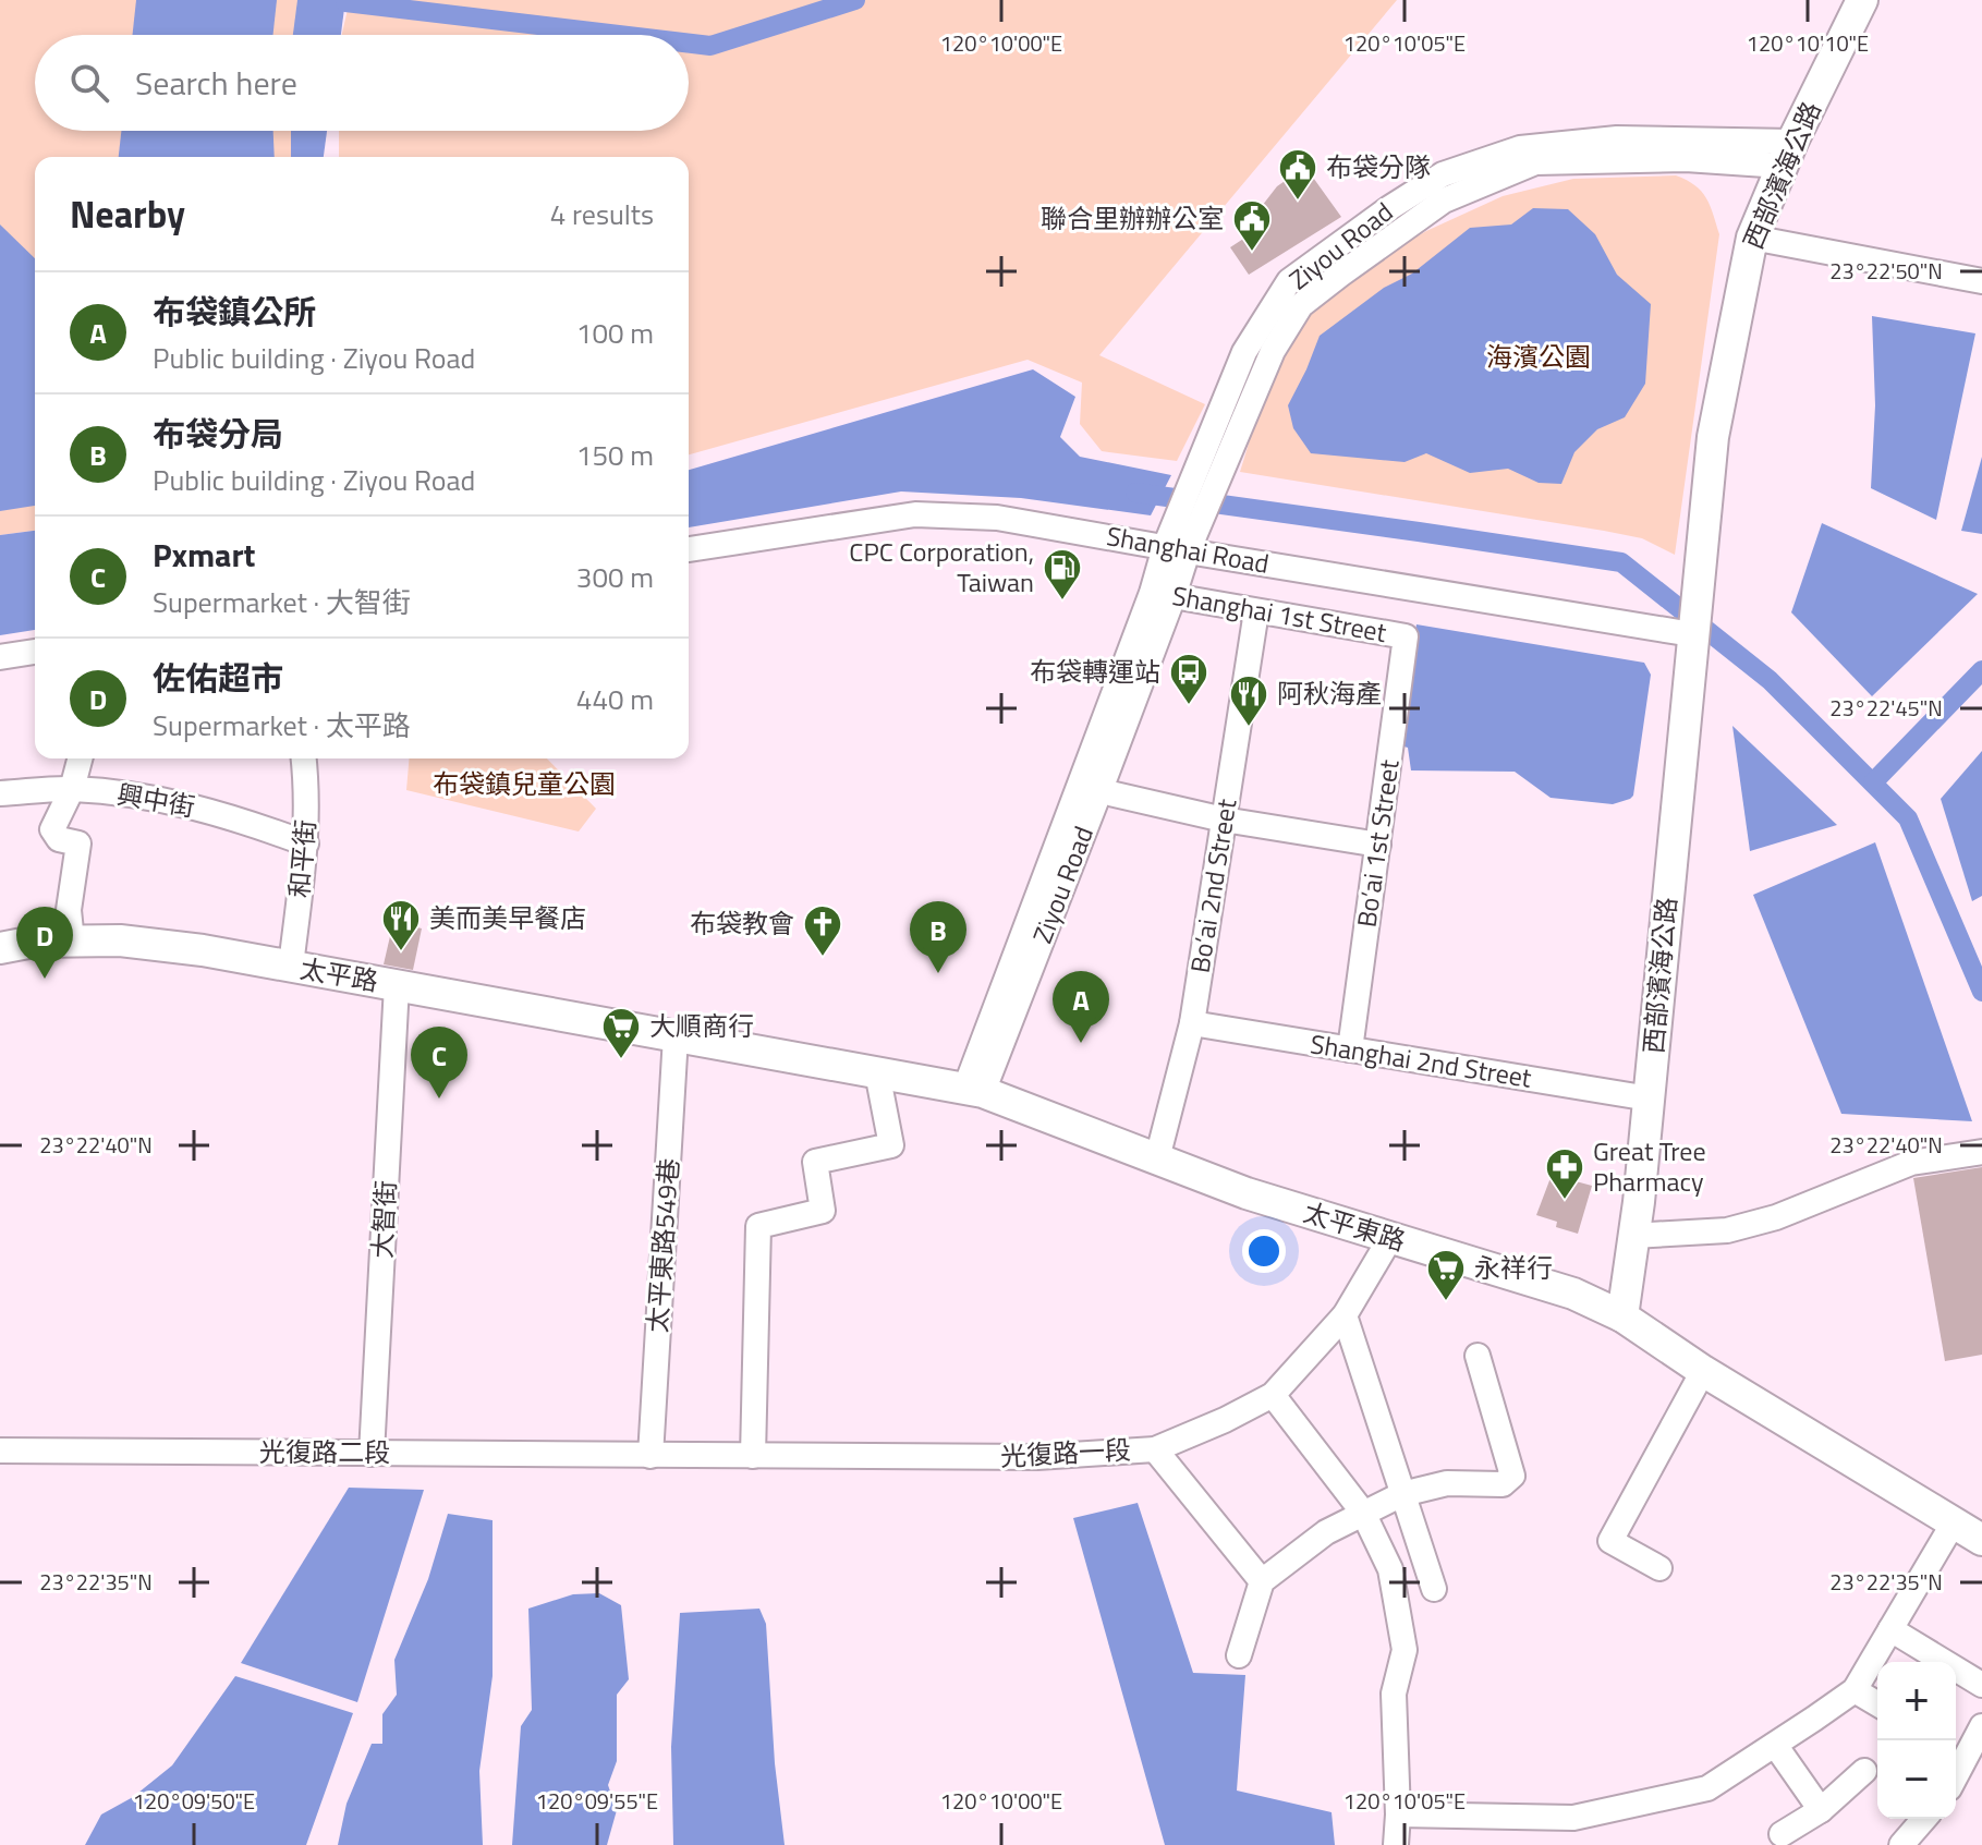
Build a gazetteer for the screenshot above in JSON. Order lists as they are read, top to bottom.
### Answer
{
  "streets": {
    "main road": ["西部濱海公路", "太平路", "太平東路"],
    "street": [
      "Ziyou Road",
      "Shanghai Road",
      "Shanghai 1st Street",
      "興中街",
      "Bo’ai 1st Street",
      "和平街",
      "Bo’ai 2nd Street",
      "Shanghai 2nd Street",
      "大智街",
      "太平東路549巷",
      "光復路二段",
      "光復路一段"
    ]
  },
  "crossings": [
    ["西部濱海公路", "Ziyou Road"],
    ["西部濱海公路", "Shanghai Road"],
    ["西部濱海公路", "Shanghai 2nd Street"],
    ["西部濱海公路", "太平東路"],
    ["Ziyou Road", "Shanghai Road"],
    ["Ziyou Road", "Shanghai 1st Street"],
    ["Ziyou Road", "太平東路"],
    ["Shanghai 1st Street", "Bo’ai 1st Street"],
    ["Shanghai 1st Street", "Bo’ai 2nd Street"],
    ["興中街", "和平街"],
    ["Bo’ai 1st Street", "Shanghai 2nd Street"],
    ["和平街", "太平路"],
    ["Bo’ai 2nd Street", "Shanghai 2nd Street"],
    ["Bo’ai 2nd Street", "太平東路"],
    ["太平路", "大智街"],
    ["太平路", "太平東路"],
    ["太平路", "太平東路549巷"],
    ["大智街", "光復路二段"],
    ["太平東路", "太平東路549巷"],
    ["太平東路", "光復路一段"],
    ["太平東路549巷", "光復路二段"],
    ["太平東路549巷", "光復路一段"],
    ["光復路二段", "光復路一段"]
  ],
  "parks": ["海濱公園", "布袋鎮兒童公園"],
  "places": {
    "public building": ["布袋分隊", "聯合里辦辦公室"],
    "fuel station": ["CPC Corporation, Taiwan"],
    "bus stop": ["布袋轉運站"],
    "restaurant": ["阿秋海產", "美而美早餐店"],
    "church": ["布袋教會"],
    "supermarket": ["大順商行", "永祥行"],
    "pharmacy": ["Great Tree Pharmacy"]
  },
  "page": {
    "search": "Search here",
    "heading": ["Nearby", "4 results"],
    "list": [
      {
        "mark": "A",
        "name": "布袋鎮公所",
        "note": "Public building · Ziyou Road",
        "value": "100 m"
      },
      {
        "mark": "B",
        "name": "布袋分局",
        "note": "Public building · Ziyou Road",
        "value": "150 m"
      },
      {
        "mark": "C",
        "name": "Pxmart",
        "note": "Supermarket · 大智街",
        "value": "300 m"
      },
      {
        "mark": "D",
        "name": "佐佑超市",
        "note": "Supermarket · 太平路",
        "value": "440 m"
      }
    ],
    "pins": [
      "B",
      "D",
      "A",
      "C"
    ],
    "map_buttons": ["+", "−"]
  },
  "coordinates": [
    "120°10'00\"E",
    "120°10'05\"E",
    "120°10'10\"E",
    "23°22'50\"N",
    "23°22'45\"N",
    "23°22'40\"N",
    "23°22'35\"N",
    "120°09'50\"E",
    "120°09'55\"E"
  ]
}
